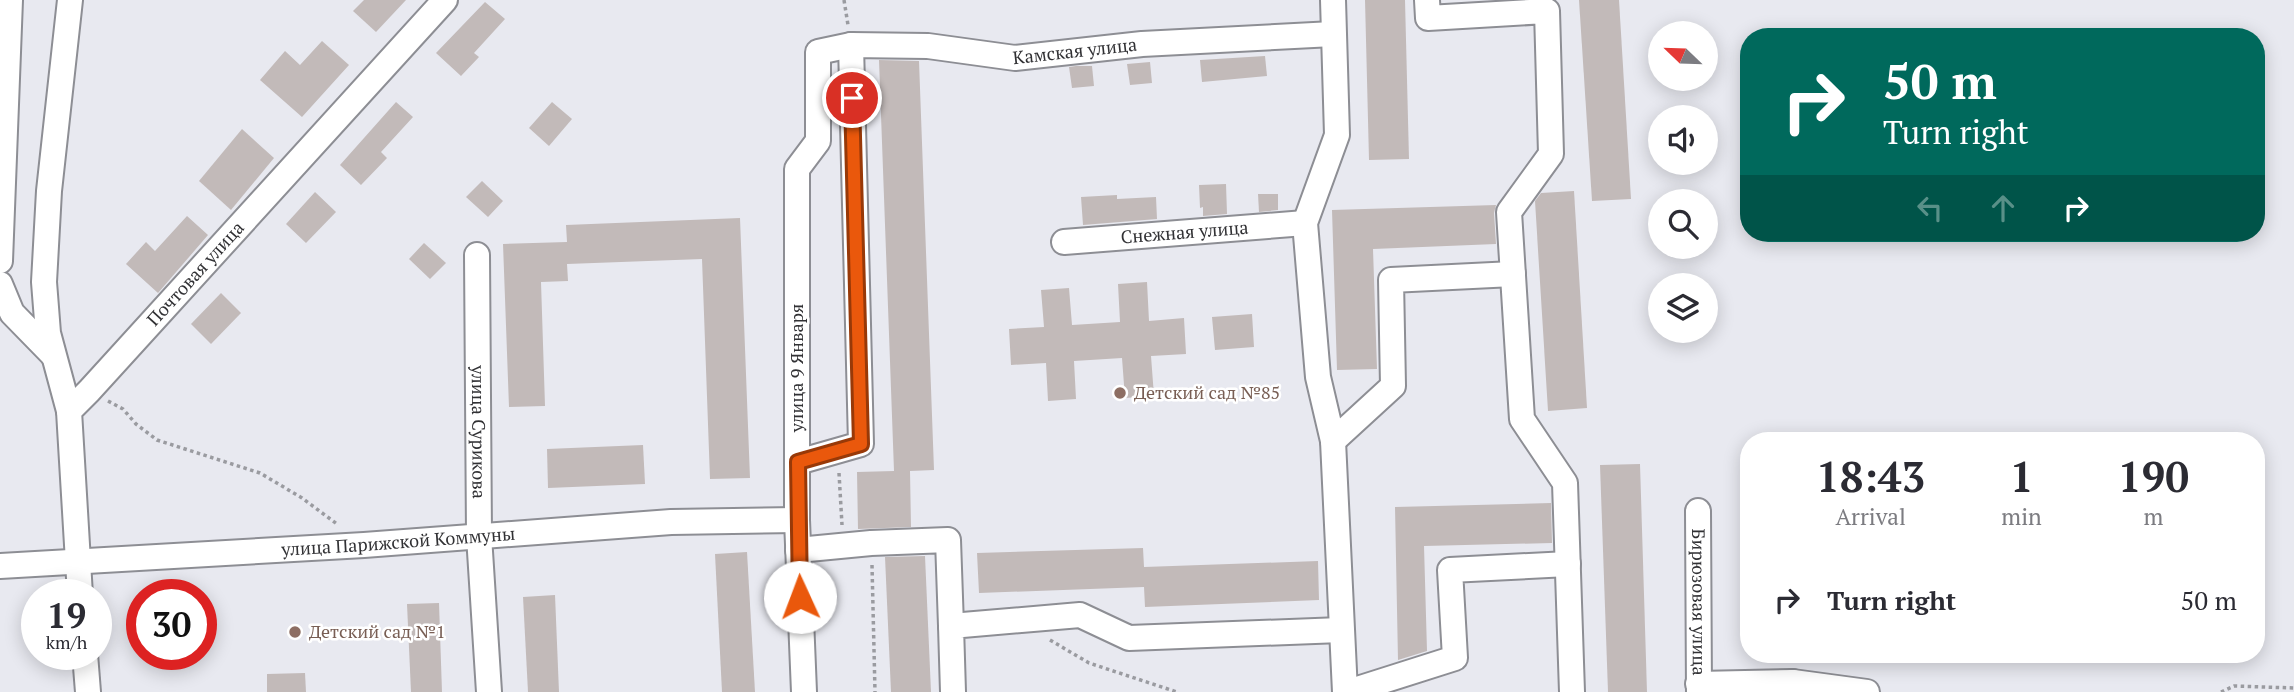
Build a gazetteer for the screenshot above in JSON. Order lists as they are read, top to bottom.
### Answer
{
  "streets": {
    "street": [
      "Камская улица",
      "Снежная улица",
      "Почтовая улица",
      "улица 9 Января",
      "улица Сурикова",
      "улица Парижской Коммуны",
      "Бирюзовая улица"
    ]
  },
  "crossings": [
    ["Камская улица", "улица 9 Января"],
    ["улица 9 Января", "улица Парижской Коммуны"],
    ["улица Сурикова", "улица Парижской Коммуны"]
  ],
  "places": ["Детский сад №85", "Детский сад №1"],
  "north": "top left",
  "page": {
    "turn": ["50 m", "Turn right"],
    "eta": [
      "18:43",
      "Arrival",
      "1",
      "min",
      "190",
      "m"
    ],
    "list": [
      {
        "name": "Turn right",
        "value": "50 m"
      }
    ],
    "speed": "19 km/h",
    "limit": "30"
  }
}
